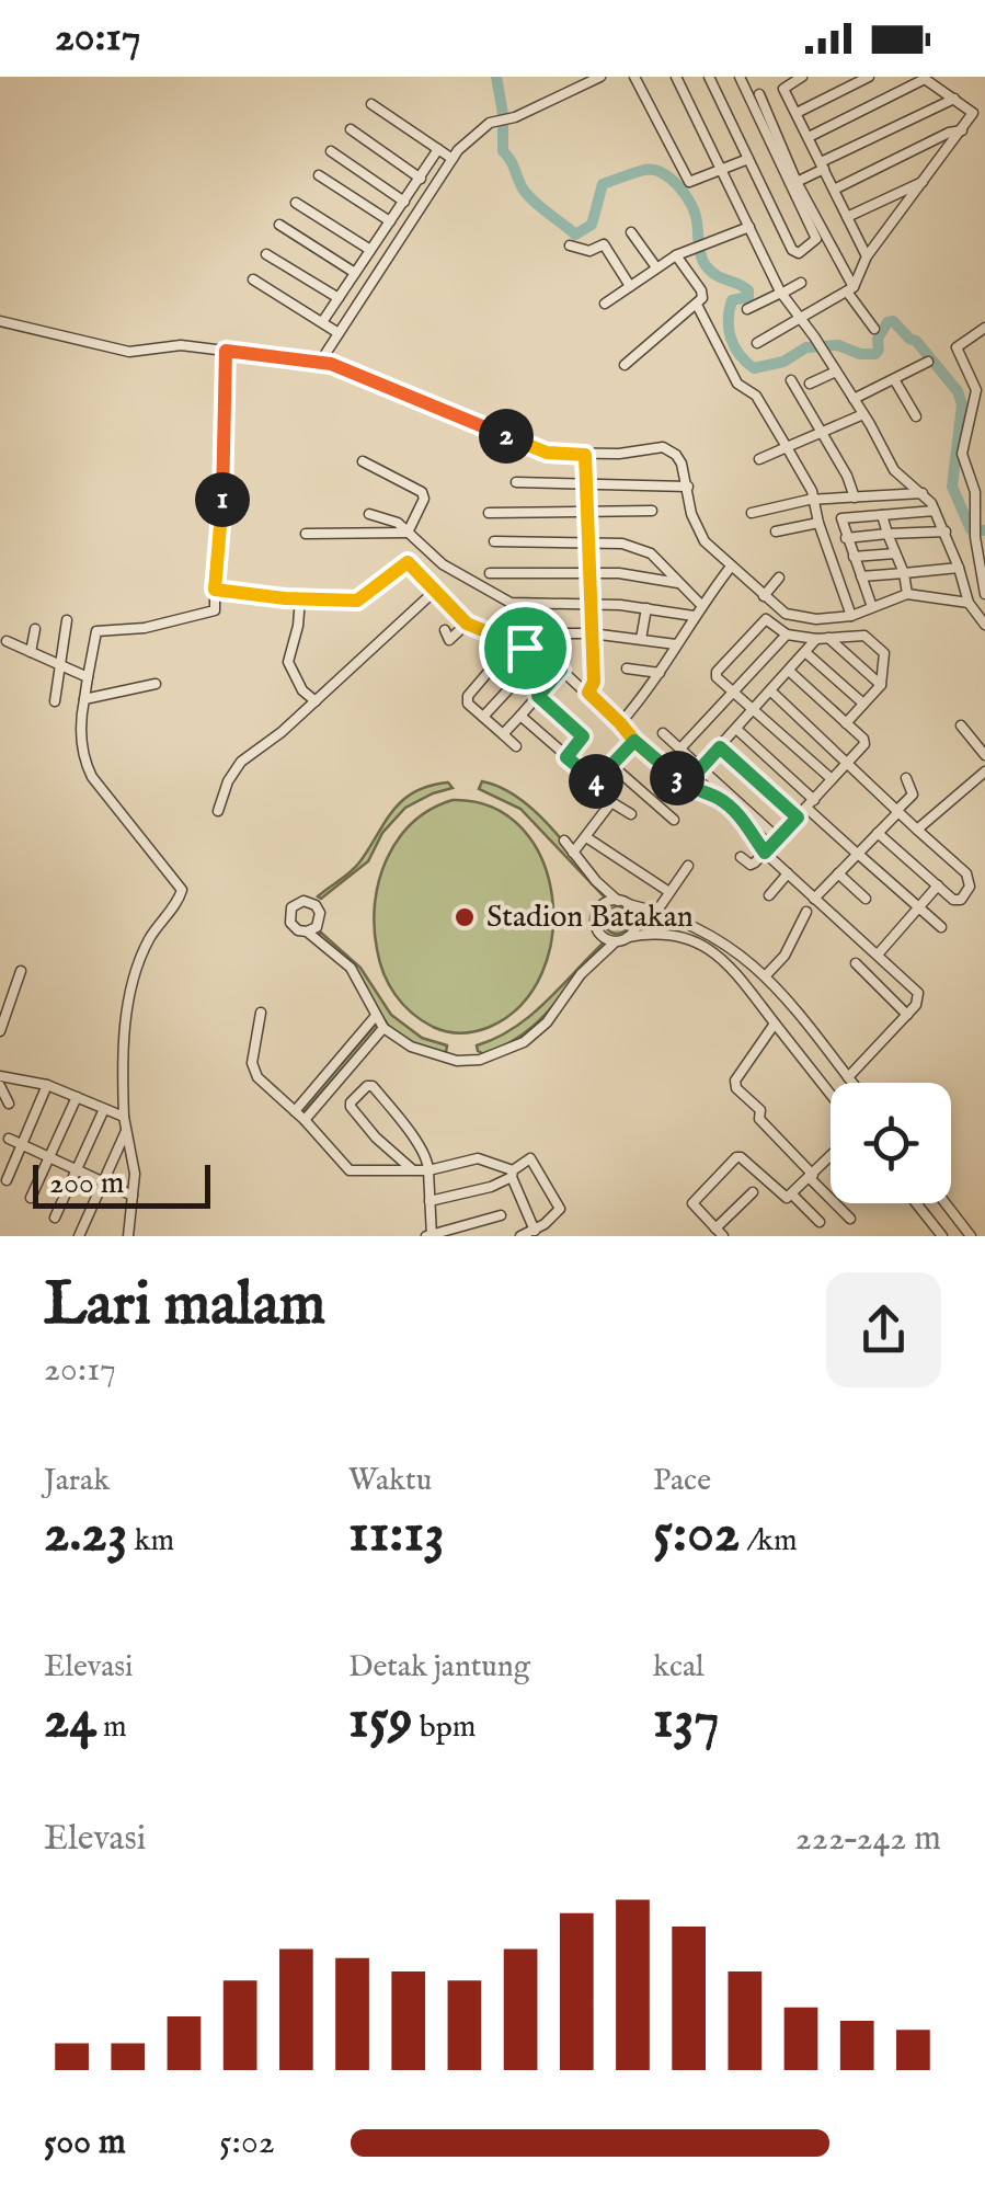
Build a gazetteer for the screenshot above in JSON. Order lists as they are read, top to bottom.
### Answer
{
  "places": ["Stadion Batakan"],
  "scale_bar": "200 m",
  "page": {
    "status": "20:17",
    "pins": [
      "2",
      "1",
      "3",
      "4"
    ],
    "scale": "200 m",
    "heading": ["Lari malam", "20:17"],
    "stats": [
      ["Jarak", "2.23 km"],
      ["Waktu", "11:13"],
      ["Pace", "5:02 /km"],
      ["Elevasi", "24 m"],
      ["Detak jantung", "159 bpm"],
      ["kcal", "137"]
    ],
    "chart": ["Elevasi", "222–242 m"],
    "list": [
      {
        "name": "500 m",
        "note": "5:02"
      }
    ]
  }
}
